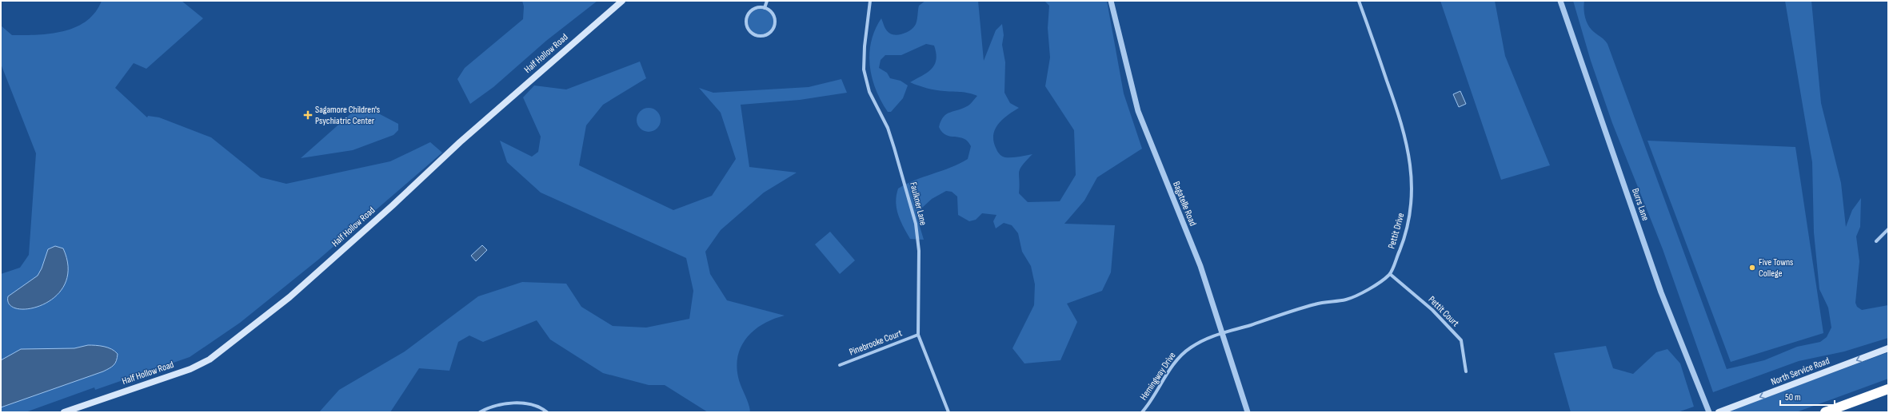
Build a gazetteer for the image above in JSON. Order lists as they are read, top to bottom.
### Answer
{
  "streets": {
    "main road": ["Half Hollow Road", "North Service Road"],
    "street": [
      "Faulkner Lane",
      "Bagatelle Road",
      "Burrs Lane",
      "Pettit Drive",
      "Pettit Court",
      "Pinebrooke Court",
      "Hemingway Drive"
    ]
  },
  "crossings": [
    ["Faulkner Lane", "Pinebrooke Court"],
    ["Bagatelle Road", "Hemingway Drive"],
    ["Pettit Drive", "Pettit Court"]
  ],
  "one_way": ["North Service Road"],
  "places": {
    "health": ["Sagamore Children's Psychiatric Center"],
    "other": ["Five Towns College"]
  },
  "scale_bar": "50 m"
}
